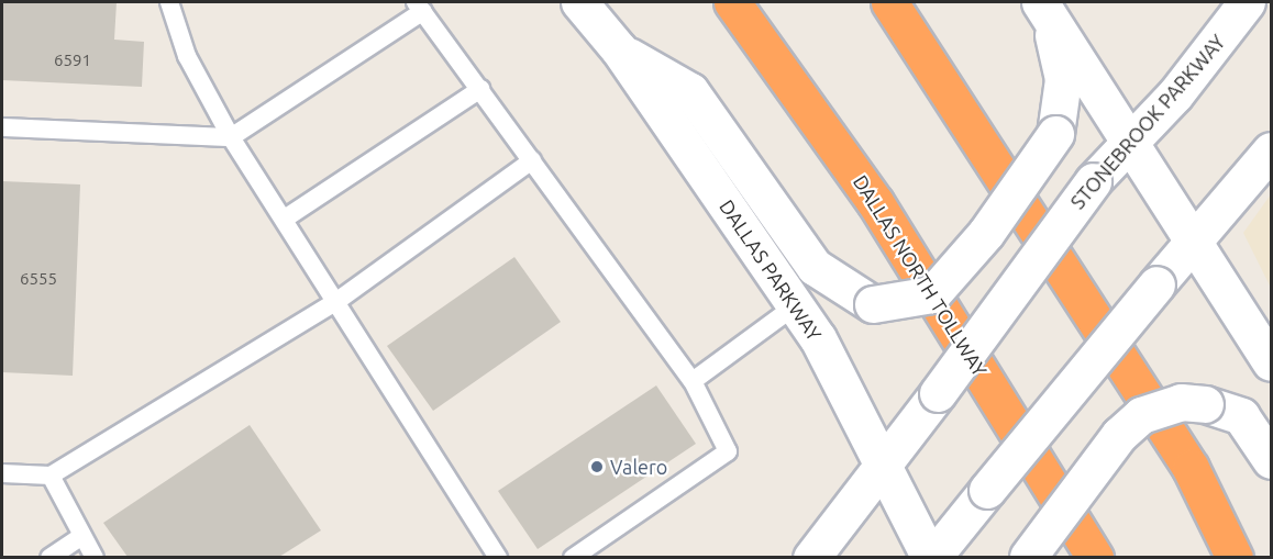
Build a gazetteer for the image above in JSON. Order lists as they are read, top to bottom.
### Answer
{
  "streets": {
    "highway": ["DALLAS NORTH TOLLWAY"],
    "main road": ["STONEBROOK PARKWAY", "DALLAS PARKWAY"]
  },
  "crossings": [
    ["STONEBROOK PARKWAY", "DALLAS PARKWAY"]
  ],
  "places": ["Valero"],
  "house_numbers": ["6591", "6555"]
}
